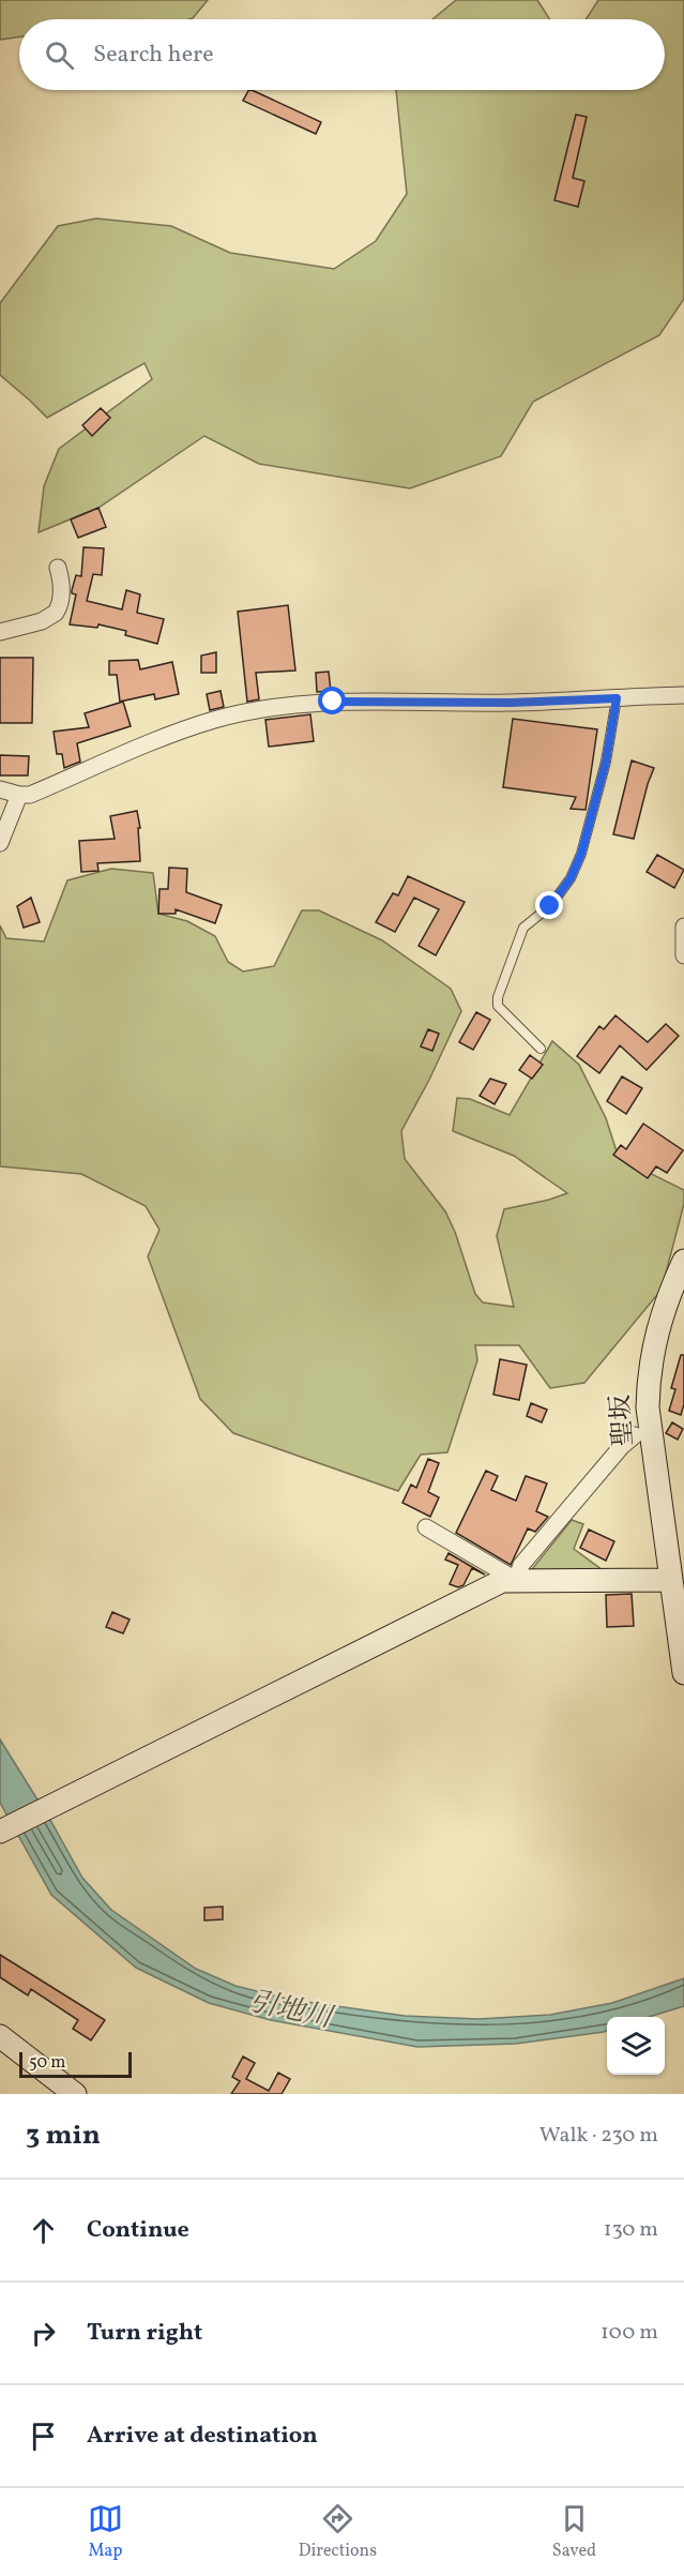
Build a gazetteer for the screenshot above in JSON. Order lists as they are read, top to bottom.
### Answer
{
  "streets": {
    "street": ["聖坂"]
  },
  "water": ["引地川"],
  "scale_bar": "50 m",
  "page": {
    "search": "Search here",
    "scale": "50 m",
    "heading": ["3 min", "Walk · 230 m"],
    "list": [
      ["Continue", "130 m"],
      ["Turn right", "100 m"],
      "Arrive at destination"
    ],
    "nav": ["Map", "Directions", "Saved"]
  }
}
